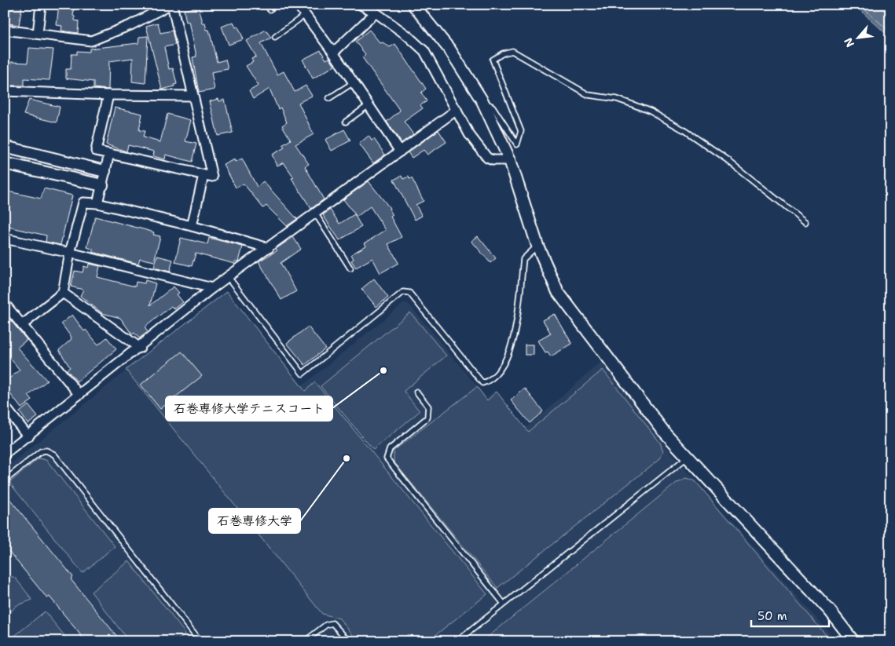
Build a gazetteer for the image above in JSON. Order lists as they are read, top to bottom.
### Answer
{
  "places": ["石巻専修大学テニスコート", "石巻専修大学"],
  "scale_bar": "50 m",
  "north": "bottom left"
}
